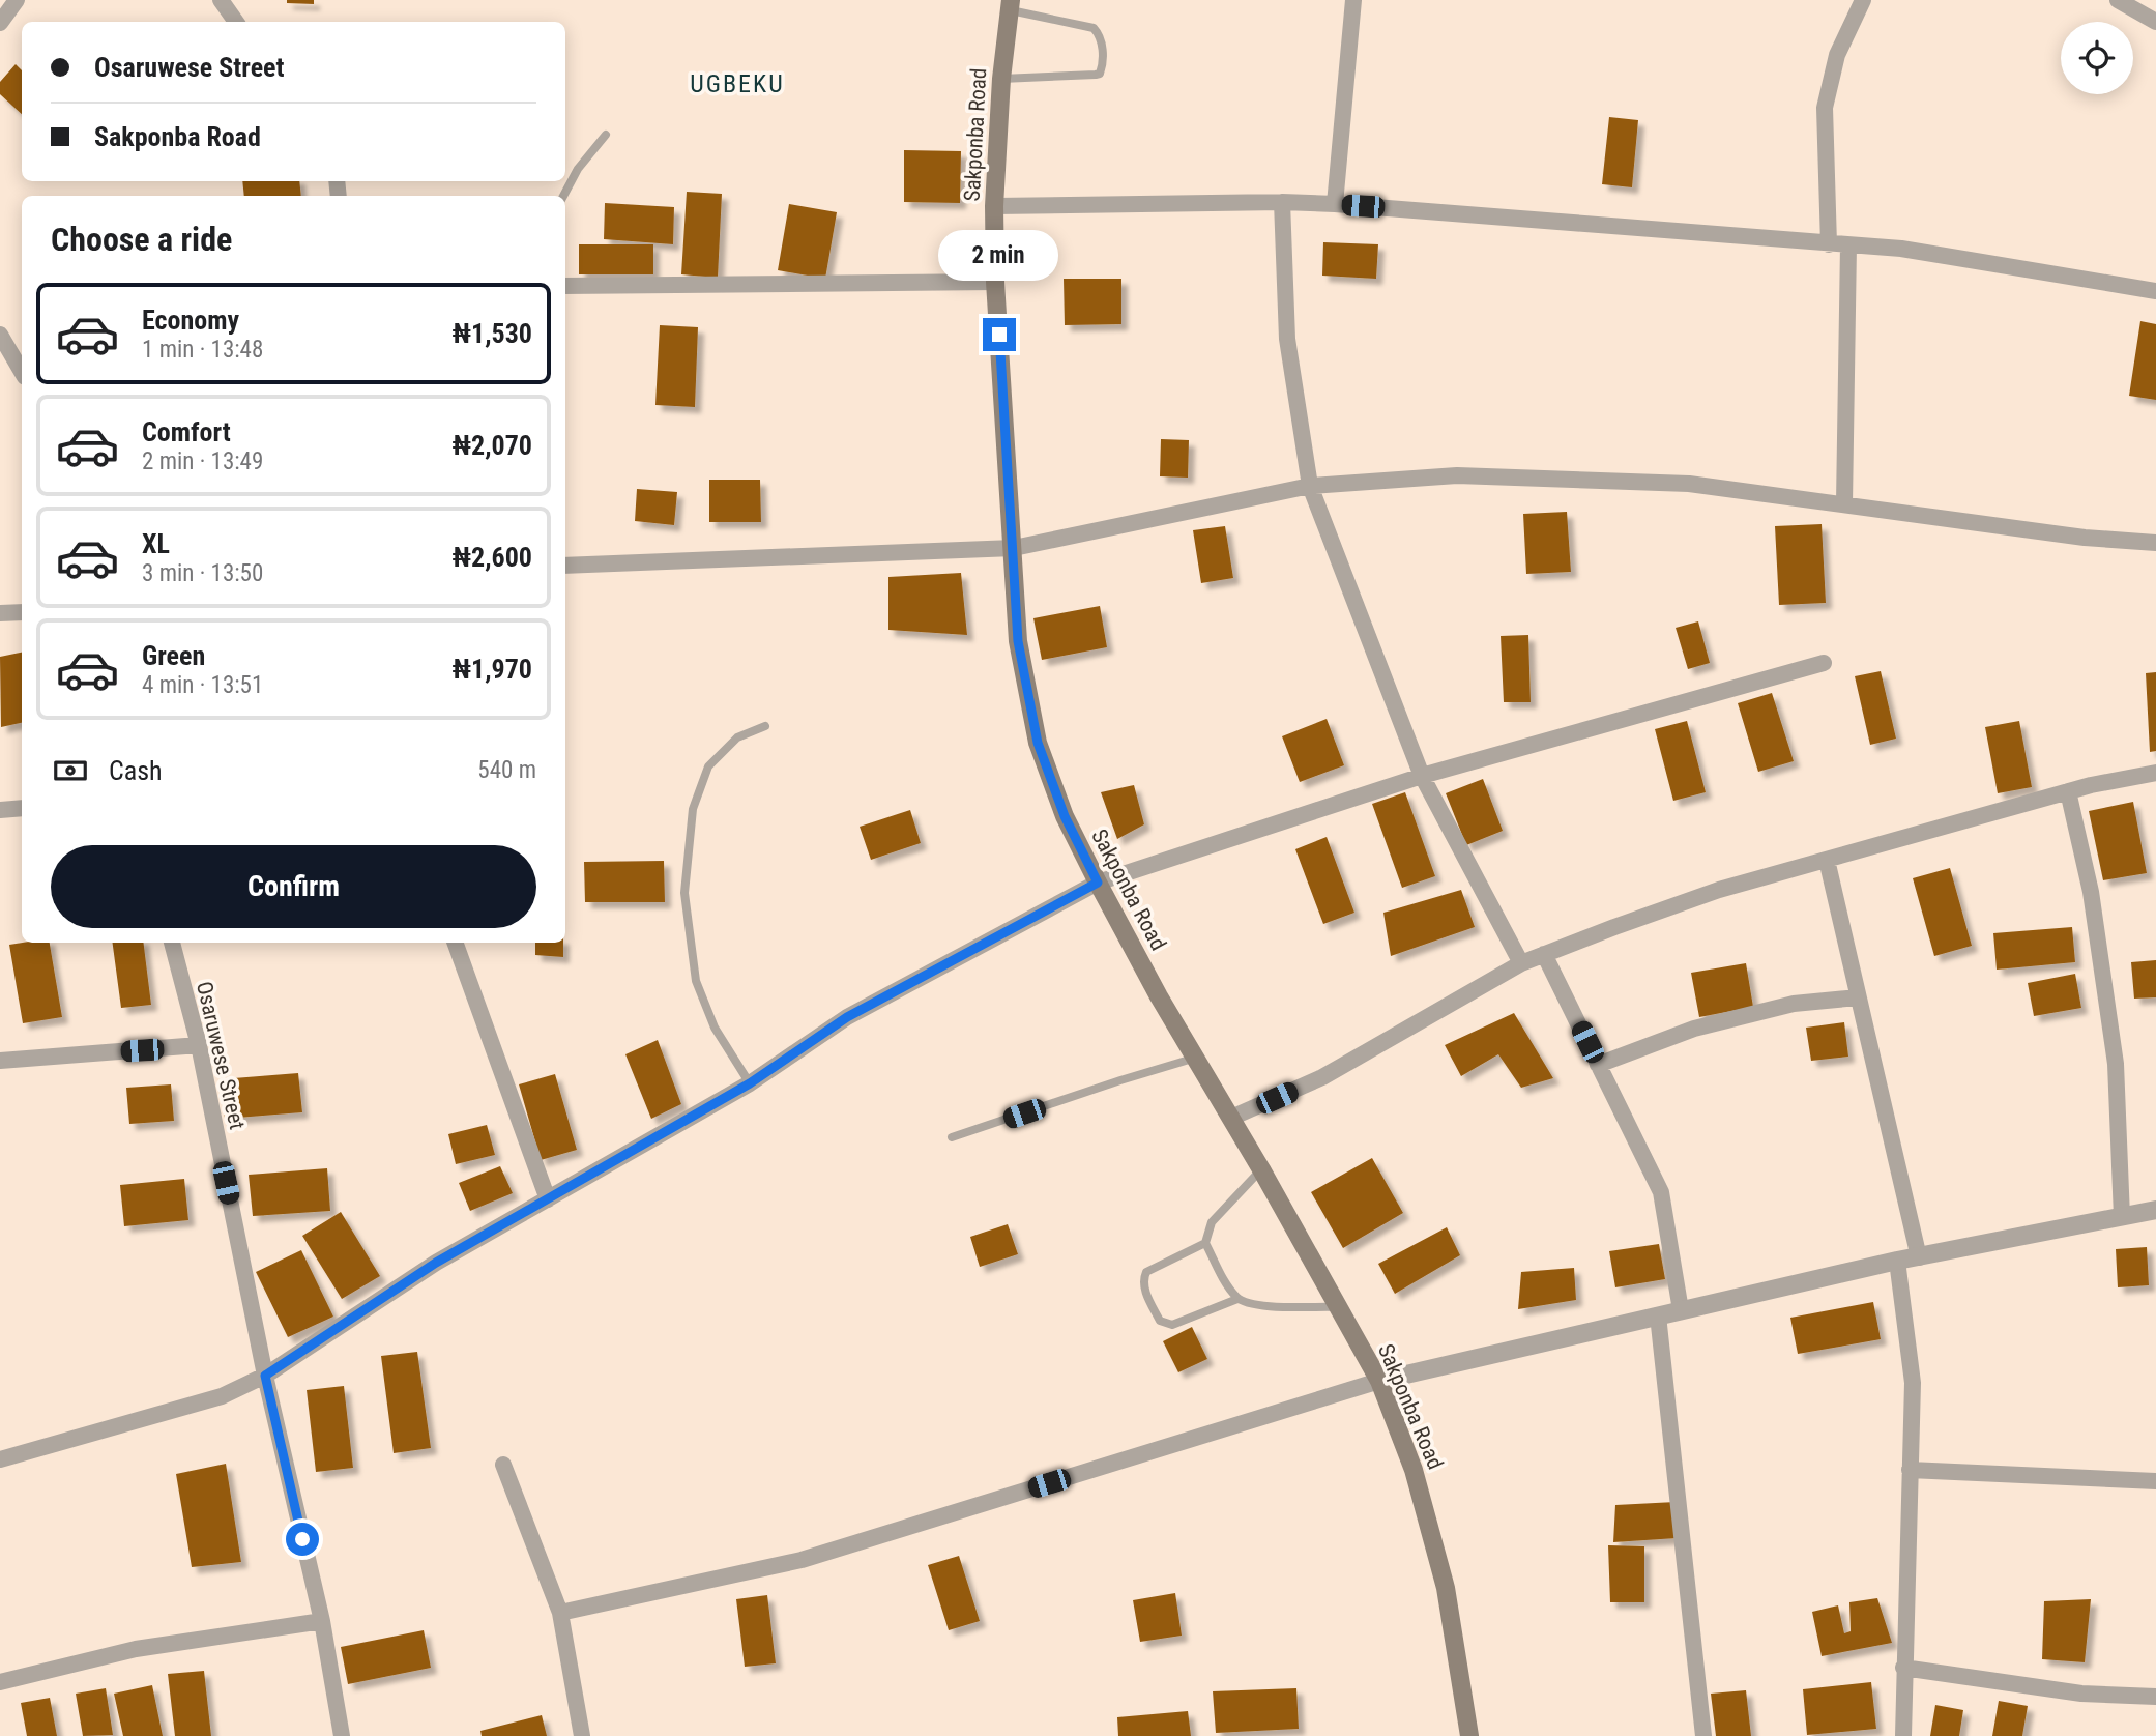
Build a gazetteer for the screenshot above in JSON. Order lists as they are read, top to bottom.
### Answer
{
  "streets": {
    "main road": ["Sakponba Road"],
    "street": ["Osaruwese Street"]
  },
  "districts": ["UGBEKU"],
  "page": {
    "banner": ["Osaruwese Street", "Sakponba Road"],
    "heading": "Choose a ride",
    "bubble": "2 min",
    "list": [
      {
        "name": "Economy",
        "note": "1 min · 13:48",
        "value": "₦1,530"
      },
      {
        "name": "Comfort",
        "note": "2 min · 13:49",
        "value": "₦2,070"
      },
      {
        "name": "XL",
        "note": "3 min · 13:50",
        "value": "₦2,600"
      },
      {
        "name": "Green",
        "note": "4 min · 13:51",
        "value": "₦1,970"
      }
    ],
    "pay": ["Cash", "540 m"],
    "buttons": "Confirm"
  }
}
